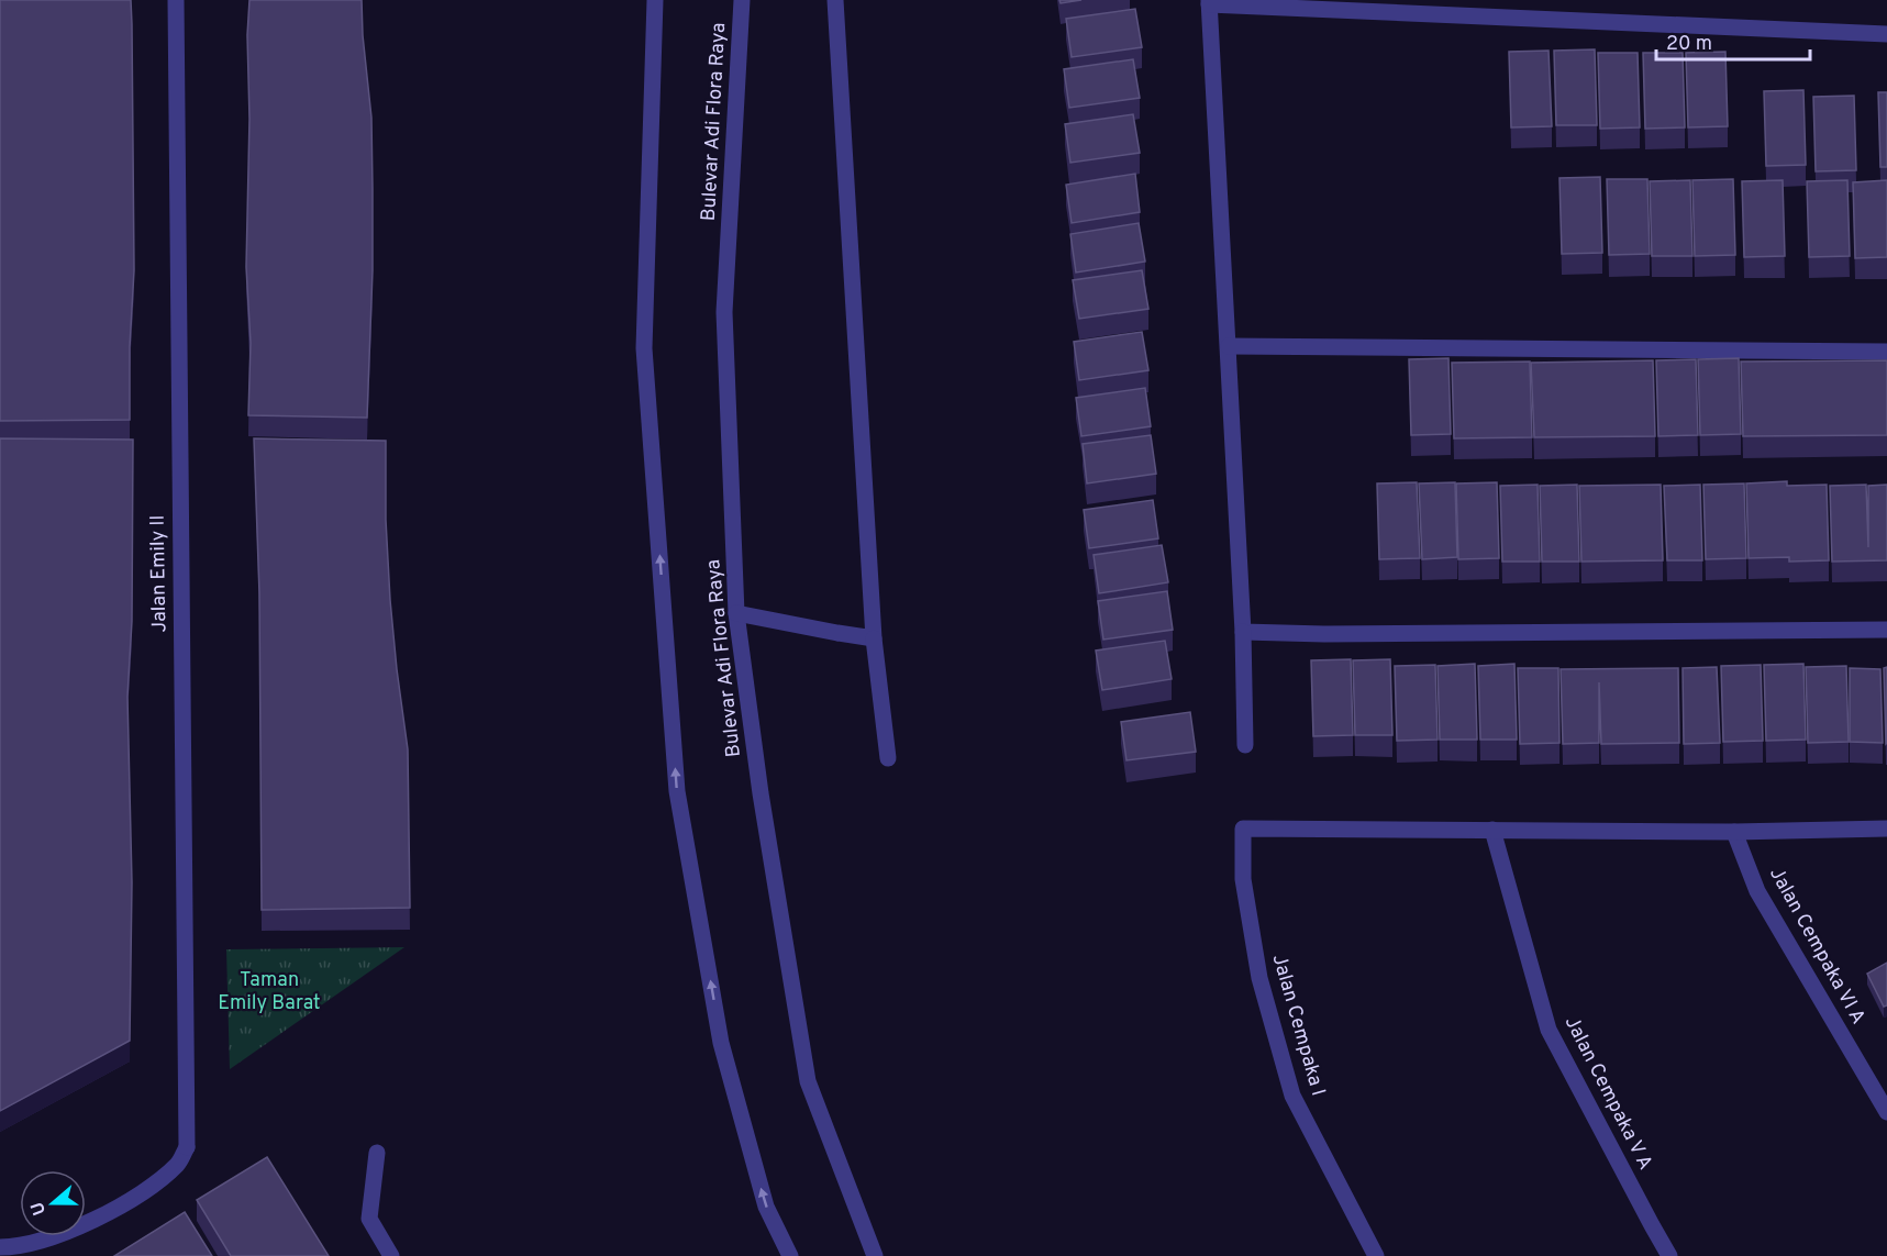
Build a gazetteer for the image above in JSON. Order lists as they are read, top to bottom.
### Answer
{
  "streets": {
    "street": [
      "Bulevar Adi Flora Raya",
      "Jalan Emily II",
      "Jalan Cempaka VI A",
      "Jalan Cempaka I",
      "Jalan Cempaka V A"
    ]
  },
  "crossings": [
    ["Jalan Cempaka I", "Jalan Cempaka V A"]
  ],
  "parks": ["Taman Emily Barat"],
  "scale_bar": "20 m",
  "north": "left"
}
